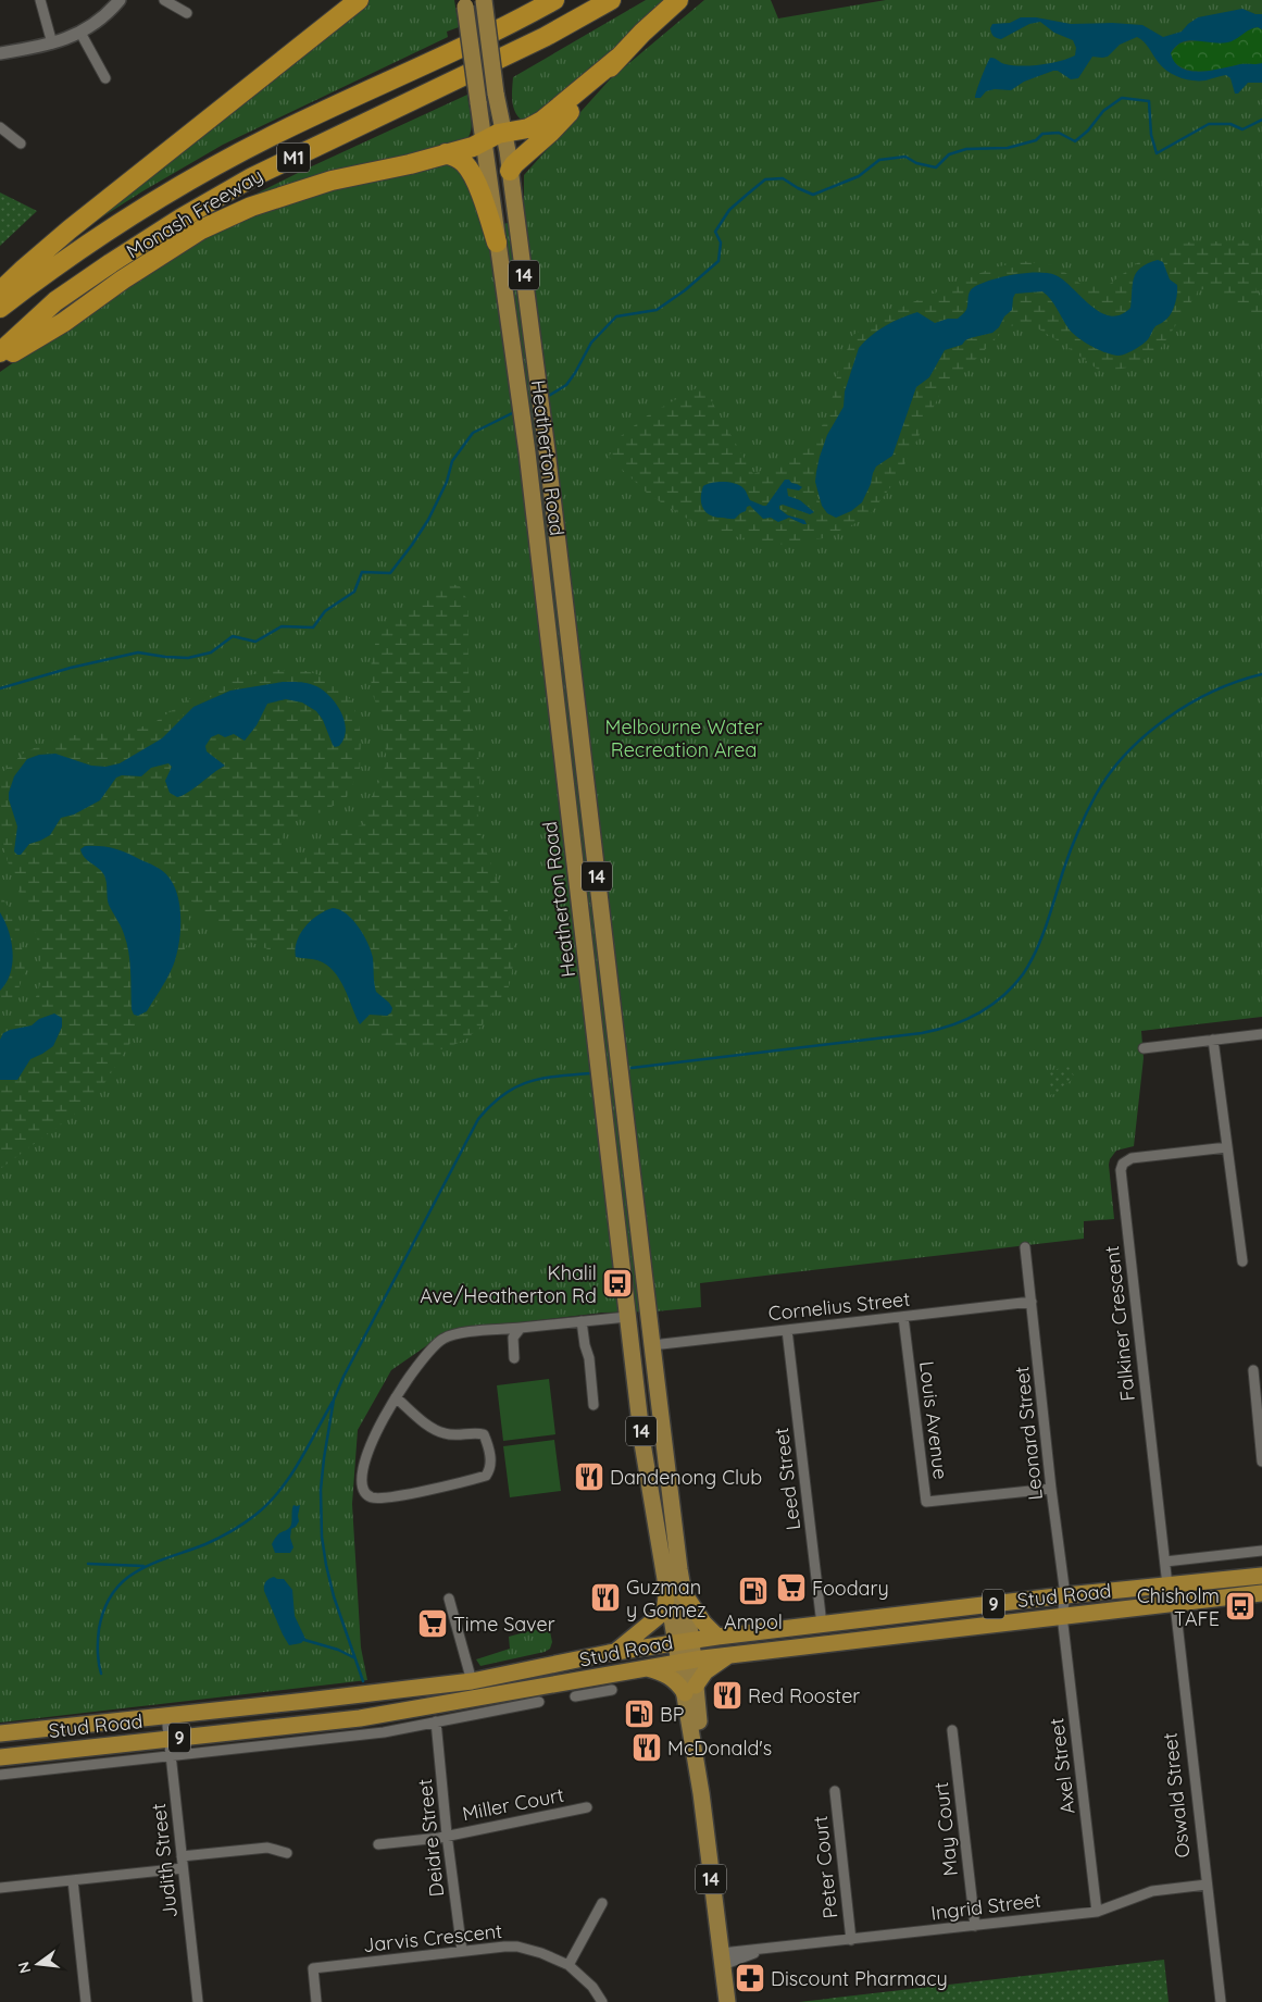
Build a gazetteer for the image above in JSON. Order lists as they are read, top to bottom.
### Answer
{
  "streets": {
    "highway": [
      "M1",
      "Monash Freeway",
      "Stud Road",
      "9",
      "Oswald Street"
    ],
    "main road": ["14", "Heatherton Road"],
    "street": [
      "Cornelius Street",
      "Falkiner Crescent",
      "Louis Avenue",
      "Leonard Street",
      "Leed Street",
      "Axel Street",
      "Miller Court",
      "May Court",
      "Deidre Street",
      "Judith Street",
      "Peter Court",
      "Ingrid Street",
      "Jarvis Crescent"
    ]
  },
  "crossings": [
    ["Heatherton Road", "Cornelius Street"],
    ["Heatherton Road", "Stud Road"],
    ["Heatherton Road", "Ingrid Street"],
    ["Cornelius Street", "Louis Avenue"],
    ["Cornelius Street", "Leonard Street"],
    ["Cornelius Street", "Leed Street"],
    ["Falkiner Crescent", "Stud Road"],
    ["Falkiner Crescent", "Oswald Street"],
    ["Louis Avenue", "Leonard Street"],
    ["Leonard Street", "Stud Road"],
    ["Leonard Street", "Axel Street"],
    ["Leed Street", "Stud Road"],
    ["Stud Road", "Axel Street"],
    ["Stud Road", "Oswald Street"],
    ["Stud Road", "Deidre Street"],
    ["Stud Road", "Judith Street"],
    ["Axel Street", "Ingrid Street"],
    ["Oswald Street", "Ingrid Street"],
    ["Miller Court", "Deidre Street"],
    ["May Court", "Ingrid Street"],
    ["Deidre Street", "Jarvis Crescent"],
    ["Peter Court", "Ingrid Street"]
  ],
  "parks": ["Melbourne Water Recreation Area"],
  "places": {
    "bus stop": ["Khalil Ave/Heatherton Rd", "Chisholm TAFE"],
    "restaurant": [
      "Dandenong Club",
      "Guzman y Gomez",
      "Red Rooster",
      "McDonald's"
    ],
    "supermarket": ["Foodary", "Time Saver"],
    "fuel station": ["Ampol", "BP"],
    "pharmacy": ["Discount Pharmacy"]
  },
  "north": "left"
}
